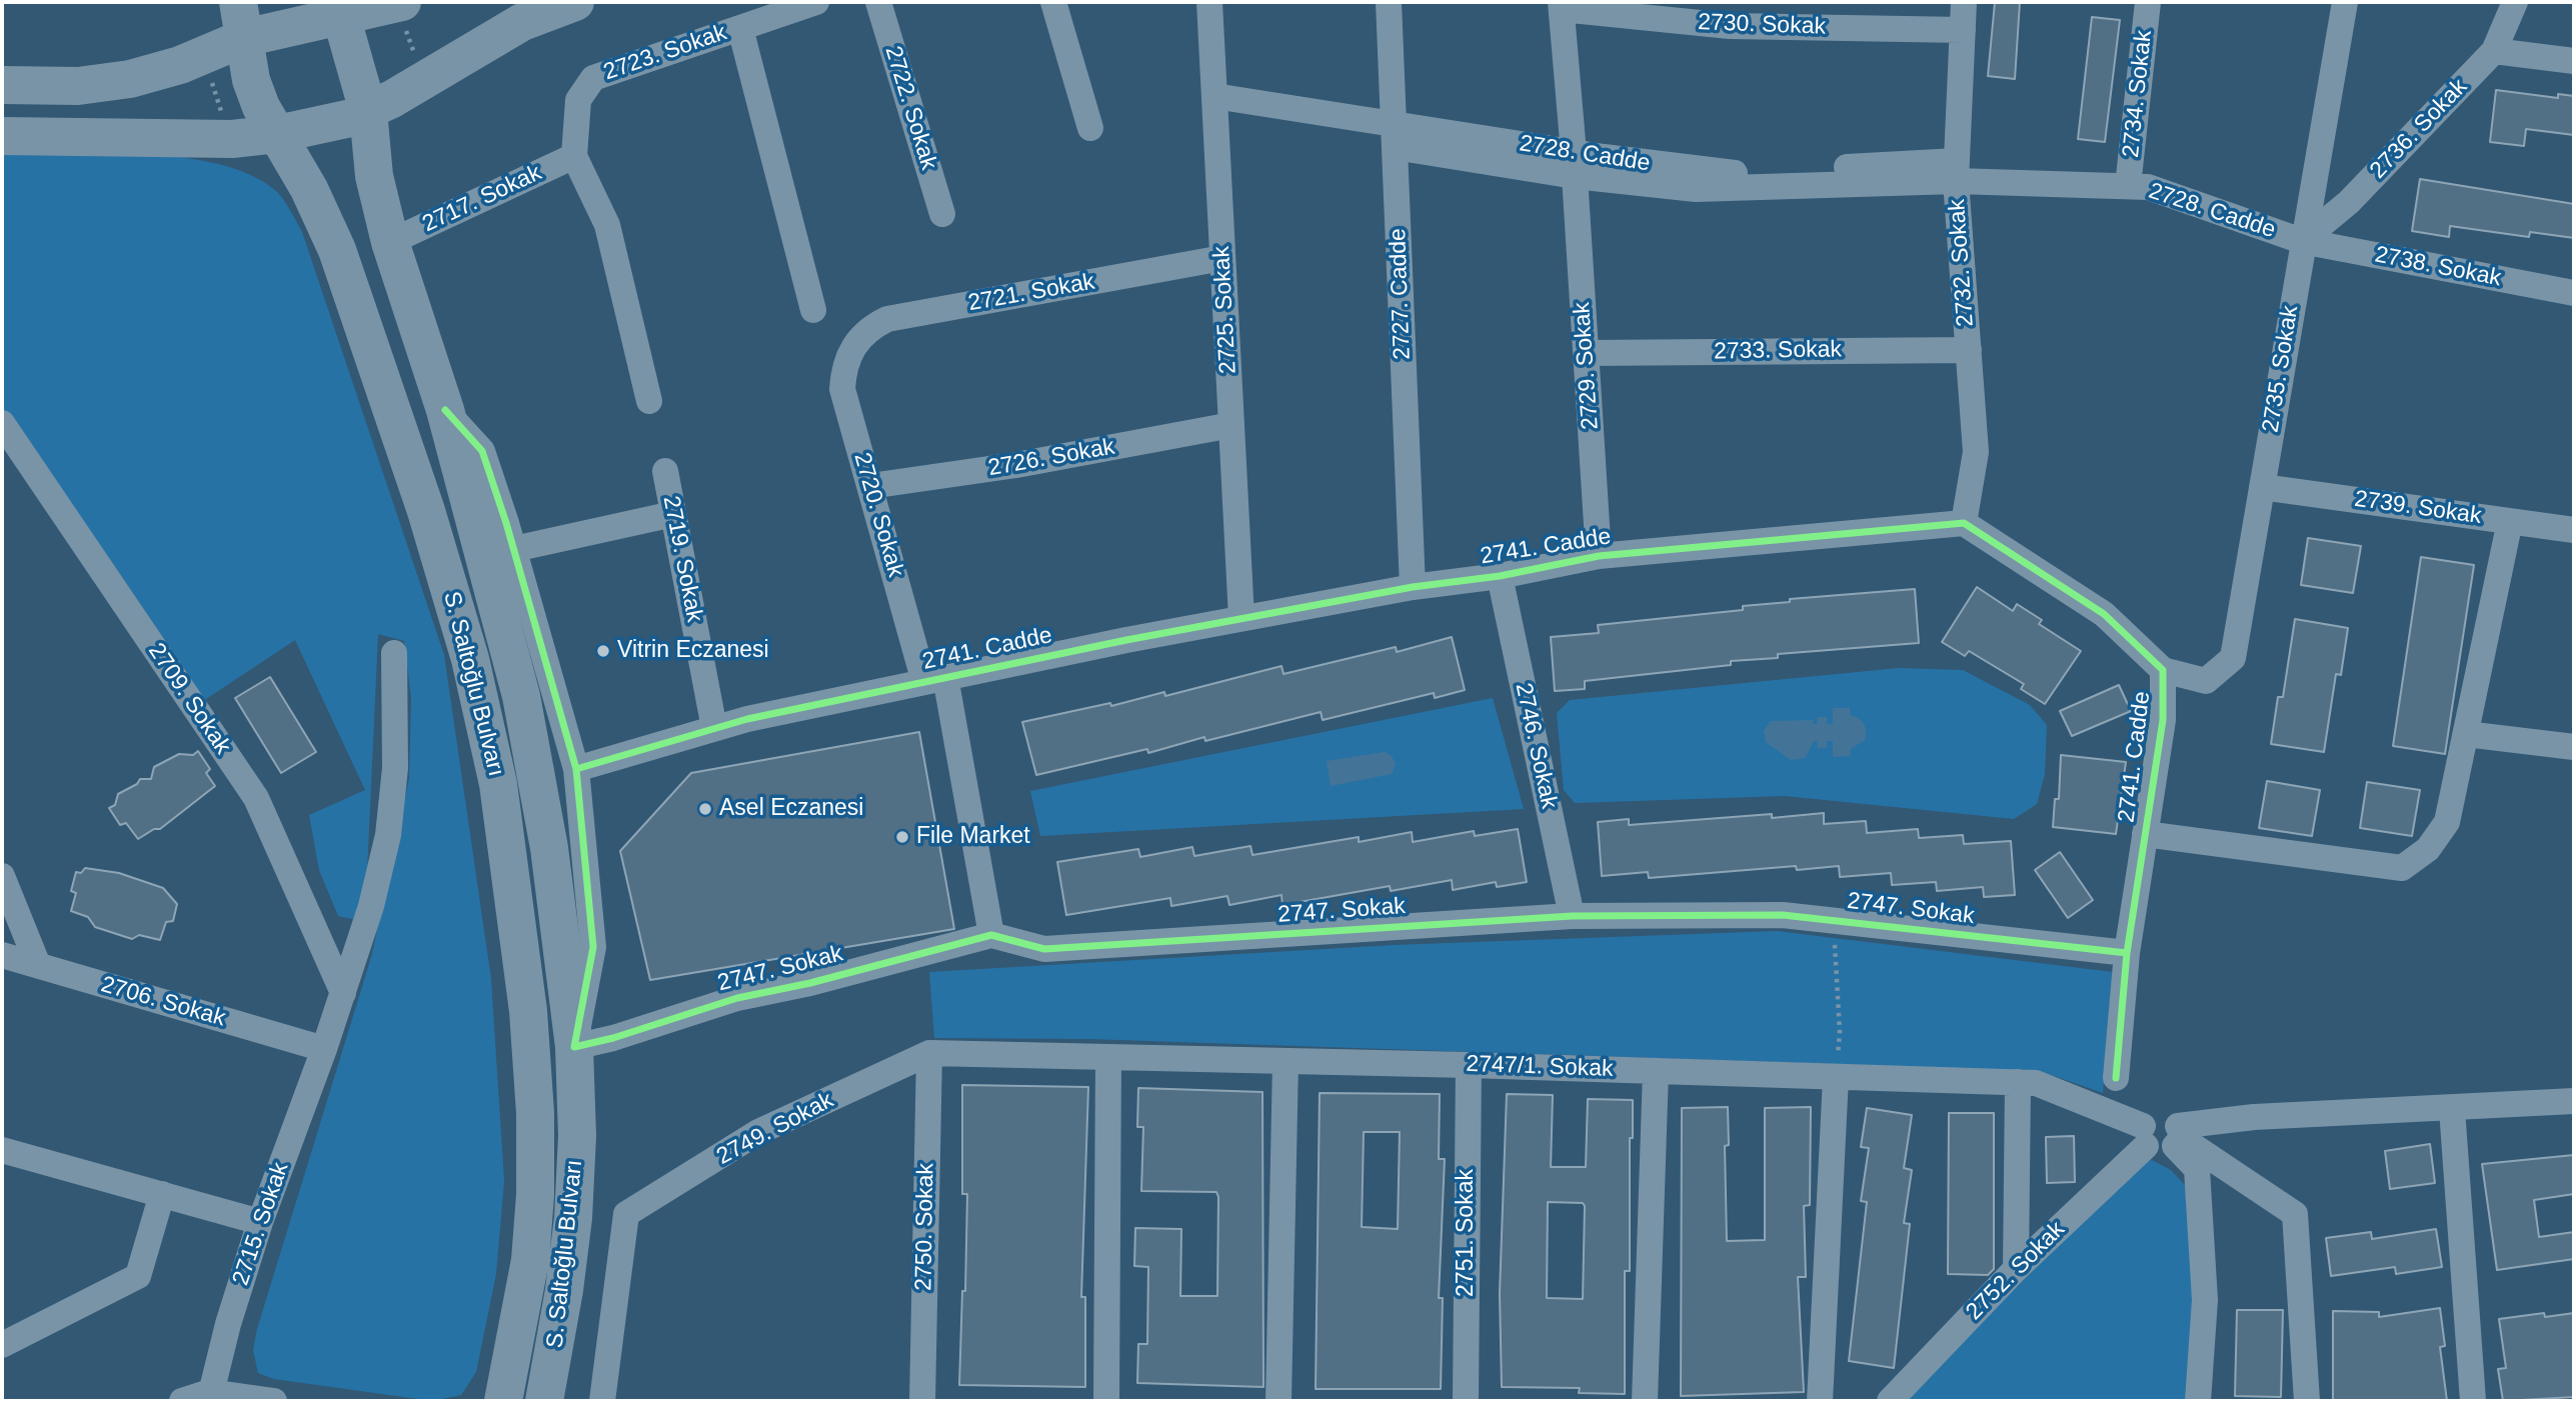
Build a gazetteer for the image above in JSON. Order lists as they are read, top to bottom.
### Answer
{
  "streets": {
    "main road": ["S. Saltoğlu Bulvarı"],
    "street": [
      "2730. Sokak",
      "2723. Sokak",
      "2734. Sokak",
      "2722. Sokak",
      "2736. Sokak",
      "2728. Cadde",
      "2717. Sokak",
      "2732. Sokak",
      "2738. Sokak",
      "2721. Sokak",
      "2727. Cadde",
      "2725. Sokak",
      "2733. Sokak",
      "2729. Sokak",
      "2735. Sokak",
      "2726. Sokak",
      "2739. Sokak",
      "2720. Sokak",
      "2741. Cadde",
      "2719. Sokak",
      "2709. Sokak",
      "2746. Sokak",
      "2747. Sokak",
      "2706. Sokak",
      "2747/1. Sokak",
      "2749. Sokak",
      "2715. Sokak",
      "2750. Sokak",
      "2751. Sokak",
      "2752. Sokak"
    ]
  },
  "crossings": [
    ["2730. Sokak", "2732. Sokak"],
    ["2730. Sokak", "2729. Sokak"],
    ["2723. Sokak", "2717. Sokak"],
    ["2734. Sokak", "2728. Cadde"],
    ["2736. Sokak", "2728. Cadde"],
    ["2736. Sokak", "2738. Sokak"],
    ["2736. Sokak", "2735. Sokak"],
    ["2728. Cadde", "2732. Sokak"],
    ["2728. Cadde", "2738. Sokak"],
    ["2728. Cadde", "2727. Cadde"],
    ["2728. Cadde", "2725. Sokak"],
    ["2728. Cadde", "2729. Sokak"],
    ["2728. Cadde", "2735. Sokak"],
    ["2717. Sokak", "S. Saltoğlu Bulvarı"],
    ["2732. Sokak", "2733. Sokak"],
    ["2732. Sokak", "2741. Cadde"],
    ["2738. Sokak", "2735. Sokak"],
    ["2721. Sokak", "2725. Sokak"],
    ["2721. Sokak", "2720. Sokak"],
    ["2727. Cadde", "2741. Cadde"],
    ["2725. Sokak", "2726. Sokak"],
    ["2725. Sokak", "2741. Cadde"],
    ["2733. Sokak", "2729. Sokak"],
    ["2729. Sokak", "2741. Cadde"],
    ["2735. Sokak", "2739. Sokak"],
    ["2735. Sokak", "2741. Cadde"],
    ["2726. Sokak", "2720. Sokak"],
    ["2720. Sokak", "2741. Cadde"],
    ["2720. Sokak", "2747. Sokak"],
    ["2741. Cadde", "2719. Sokak"],
    ["2741. Cadde", "2746. Sokak"],
    ["2741. Cadde", "2747. Sokak"],
    ["S. Saltoğlu Bulvarı", "2747. Sokak"],
    ["2709. Sokak", "2715. Sokak"],
    ["2746. Sokak", "2747. Sokak"],
    ["2706. Sokak", "2715. Sokak"],
    ["2747/1. Sokak", "2749. Sokak"],
    ["2747/1. Sokak", "2750. Sokak"],
    ["2747/1. Sokak", "2751. Sokak"],
    ["2747/1. Sokak", "2752. Sokak"],
    ["2749. Sokak", "2750. Sokak"]
  ],
  "places": ["Vitrin Eczanesi", "Asel Eczanesi", "File Market"]
}
